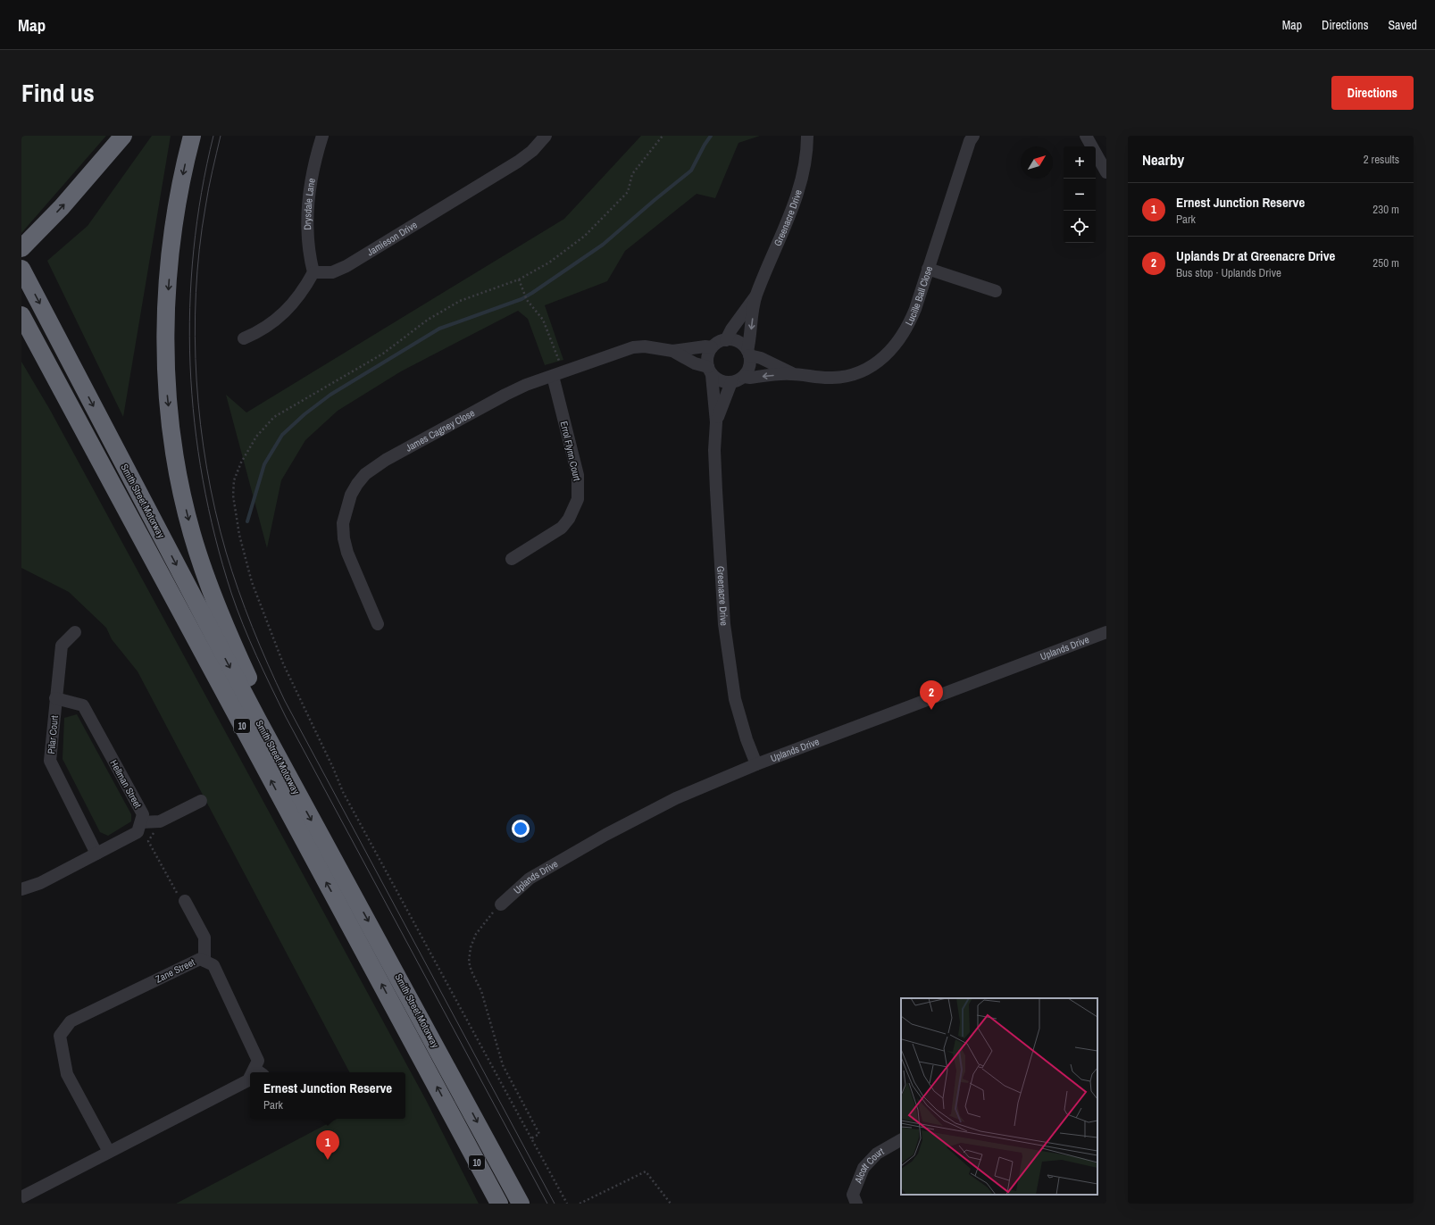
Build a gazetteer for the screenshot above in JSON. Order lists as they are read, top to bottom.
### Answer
{
  "streets": {
    "highway": ["Smith Street Motorway", "10"],
    "street": [
      "Drysdale Lane",
      "Greenacre Drive",
      "Jamieson Drive",
      "Lucille Ball Close",
      "James Cagney Close",
      "Errol Flynn Court",
      "Uplands Drive",
      "Pilar Court",
      "Hellman Street",
      "Zane Street",
      "Alcott Court"
    ]
  },
  "crossings": [
    ["Drysdale Lane", "Jamieson Drive"],
    ["Greenacre Drive", "Lucille Ball Close"],
    ["Greenacre Drive", "James Cagney Close"],
    ["Greenacre Drive", "Uplands Drive"],
    ["Lucille Ball Close", "James Cagney Close"],
    ["James Cagney Close", "Errol Flynn Court"],
    ["Pilar Court", "Hellman Street"]
  ],
  "north": "top right",
  "page": {
    "header": "Map",
    "nav": ["Map", "Directions", "Saved"],
    "title": "Find us",
    "buttons": "Directions",
    "heading": ["Nearby", "2 results"],
    "map_buttons": ["+", "−"],
    "list": [
      {
        "mark": "1",
        "name": "Ernest Junction Reserve",
        "note": "Park",
        "value": "230 m"
      },
      {
        "mark": "2",
        "name": "Uplands Dr at Greenacre Drive",
        "note": "Bus stop · Uplands Drive",
        "value": "250 m"
      }
    ],
    "pins": ["2", "1"],
    "popup": ["Ernest Junction Reserve", "Park"]
  }
}
